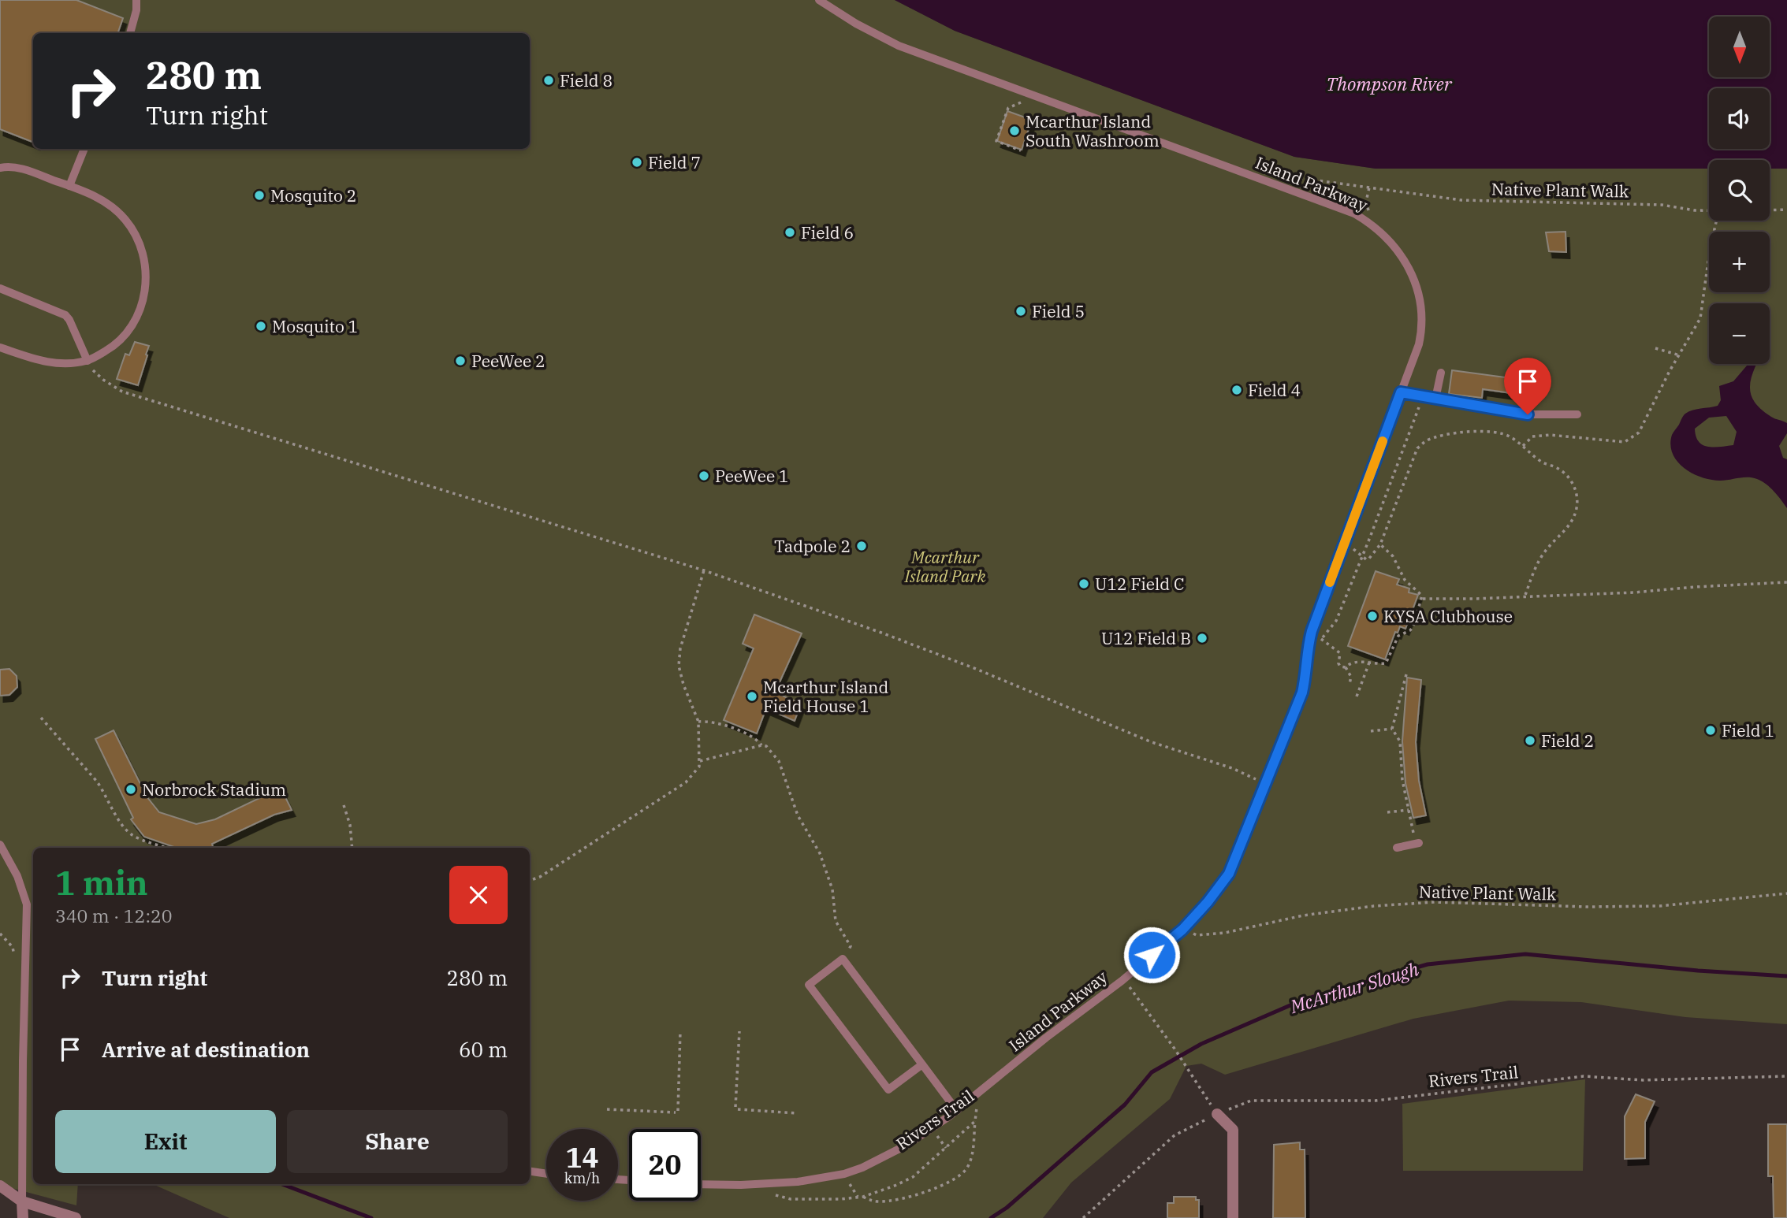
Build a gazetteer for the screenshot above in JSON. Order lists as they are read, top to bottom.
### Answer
{
  "streets": {
    "lane": ["Island Parkway"],
    "path": ["Native Plant Walk", "Rivers Trail"]
  },
  "water": ["Thompson River", "McArthur Slough"],
  "parks": ["Mcarthur Island Park"],
  "places": [
    "Field 8",
    "Mcarthur Island South Washroom",
    "Field 7",
    "Mosquito 2",
    "Field 6",
    "Field 5",
    "Mosquito 1",
    "PeeWee 2",
    "Field 4",
    "PeeWee 1",
    "Tadpole 2",
    "U12 Field C",
    "KYSA Clubhouse",
    "U12 Field B",
    "Mcarthur Island Field House 1",
    "Field 1",
    "Field 2",
    "Norbrock Stadium"
  ],
  "north": "bottom",
  "page": {
    "map_buttons": ["+", "−"],
    "turn": ["280 m", "Turn right"],
    "heading": ["1 min", "340 m · 12:20"],
    "list": [
      {
        "name": "Turn right",
        "value": "280 m"
      },
      {
        "name": "Arrive at destination",
        "value": "60 m"
      }
    ],
    "buttons": ["Exit", "Share"],
    "speed": "14 km/h",
    "limit": "20"
  }
}
